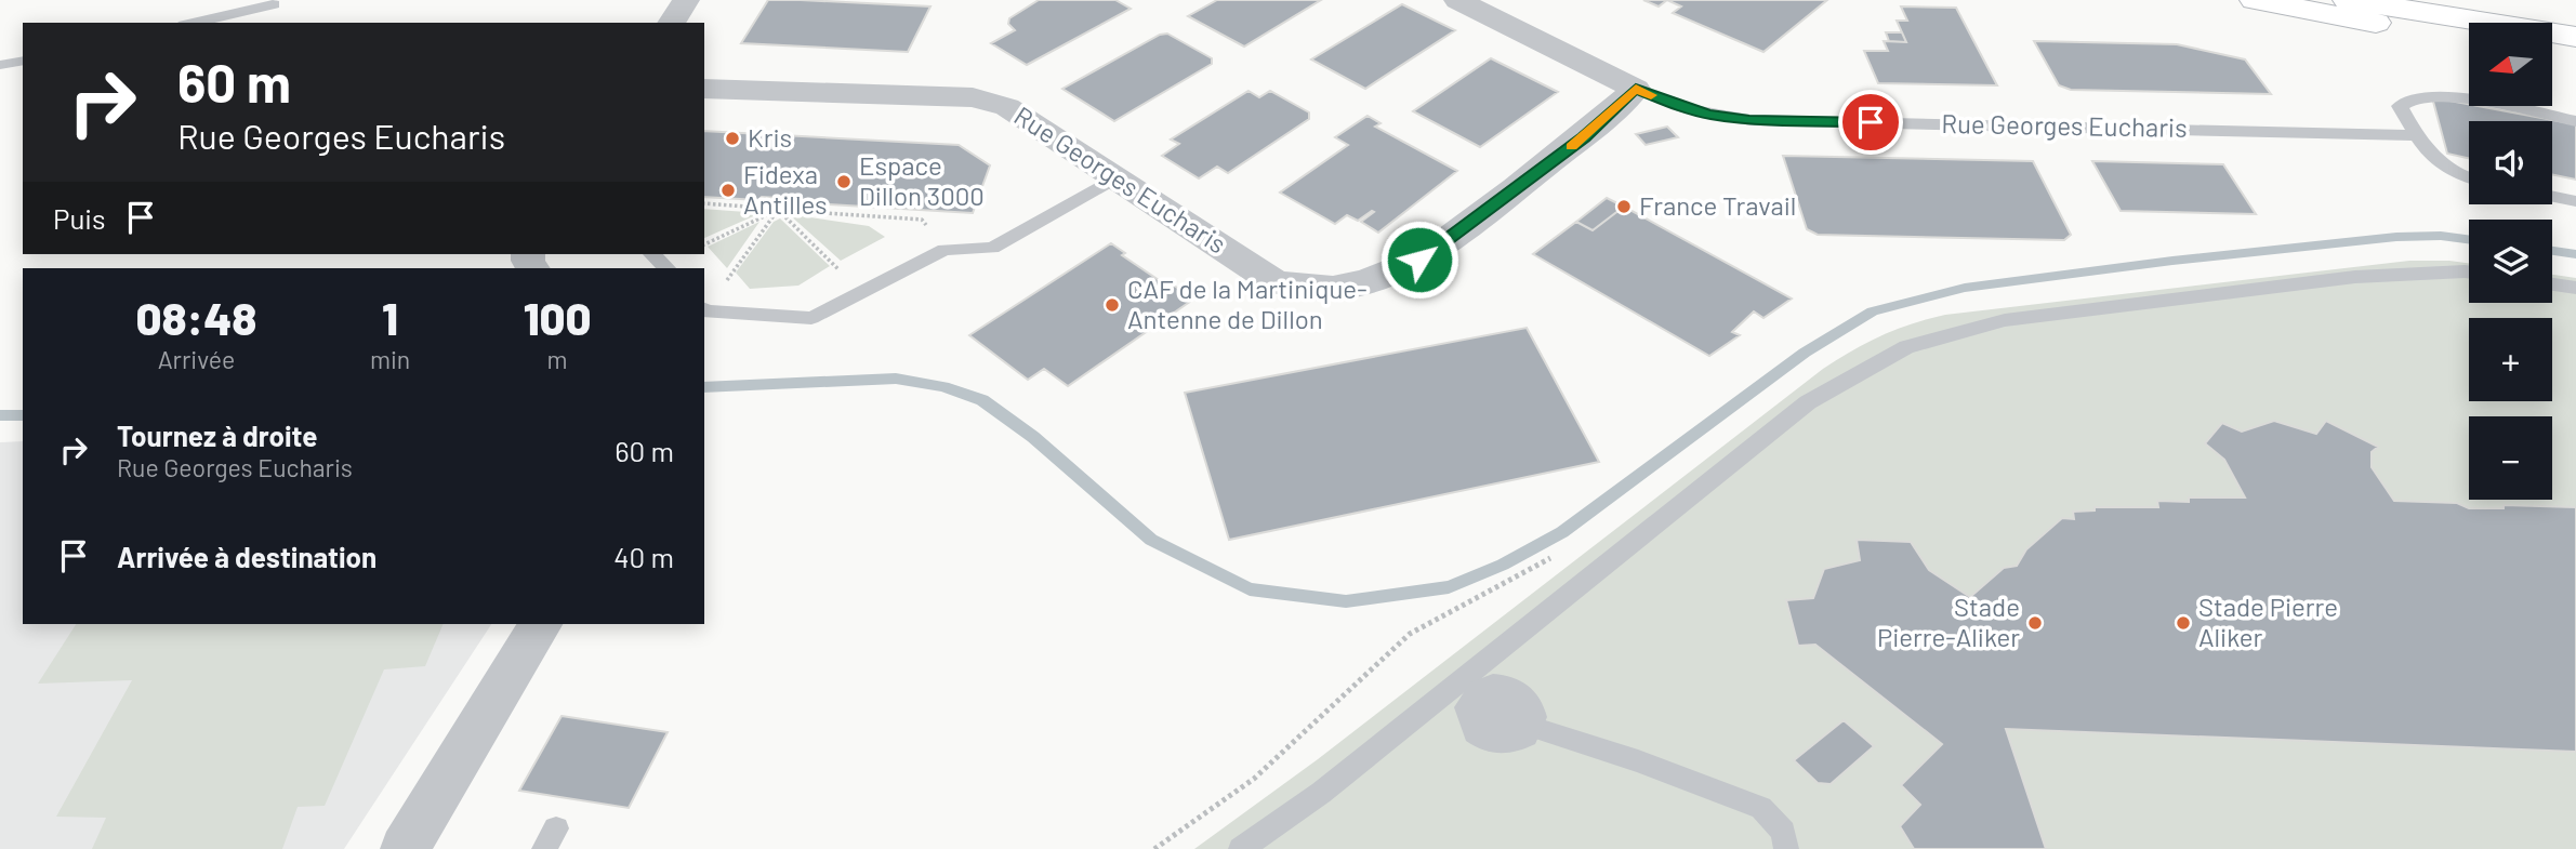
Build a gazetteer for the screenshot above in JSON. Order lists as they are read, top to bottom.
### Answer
{
  "streets": {
    "street": ["Rue Georges Eucharis"]
  },
  "places": [
    "Kris",
    "Espace Dillon 3000",
    "Fidexa Antilles",
    "France Travail",
    "CAF de la Martinique- Antenne de Dillon",
    "Stade Pierre-Aliker",
    "Stade Pierre Aliker"
  ],
  "north": "left",
  "page": {
    "map_buttons": ["+", "−"],
    "turn": ["60 m", "Rue Georges Eucharis"],
    "then": "Puis",
    "eta": [
      "08:48",
      "Arrivée",
      "1",
      "min",
      "100",
      "m"
    ],
    "list": [
      {
        "name": "Tournez à droite",
        "note": "Rue Georges Eucharis",
        "value": "60 m"
      },
      {
        "name": "Arrivée à destination",
        "value": "40 m"
      }
    ]
  }
}
